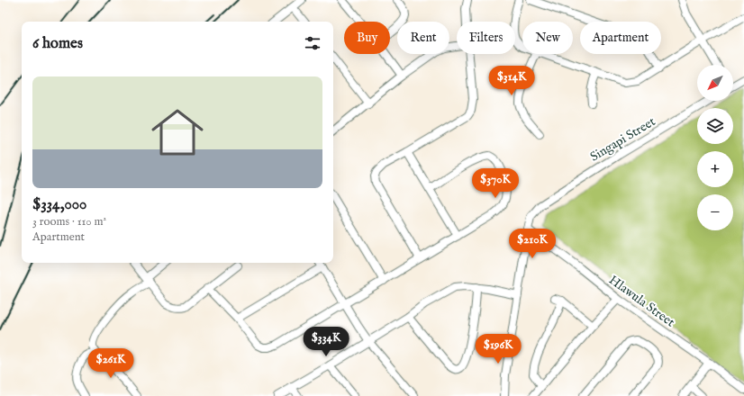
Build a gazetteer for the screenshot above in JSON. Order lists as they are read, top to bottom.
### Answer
{
  "streets": {
    "street": ["Singapi Street", "Hlawula Street"]
  },
  "crossings": [
    ["Singapi Street", "Hlawula Street"]
  ],
  "north": "bottom left",
  "page": {
    "chip": [
      "Buy",
      "Rent",
      "Filters",
      "New",
      "Apartment"
    ],
    "heading": "6 homes",
    "map_buttons": ["+", "−"],
    "list": [
      {
        "name": "$334,000",
        "note": "3 rooms · 110 m² · Apartment"
      }
    ],
    "price": [
      "$314K",
      "$370K",
      "$210K",
      "$334K",
      "$196K",
      "$261K"
    ]
  }
}
